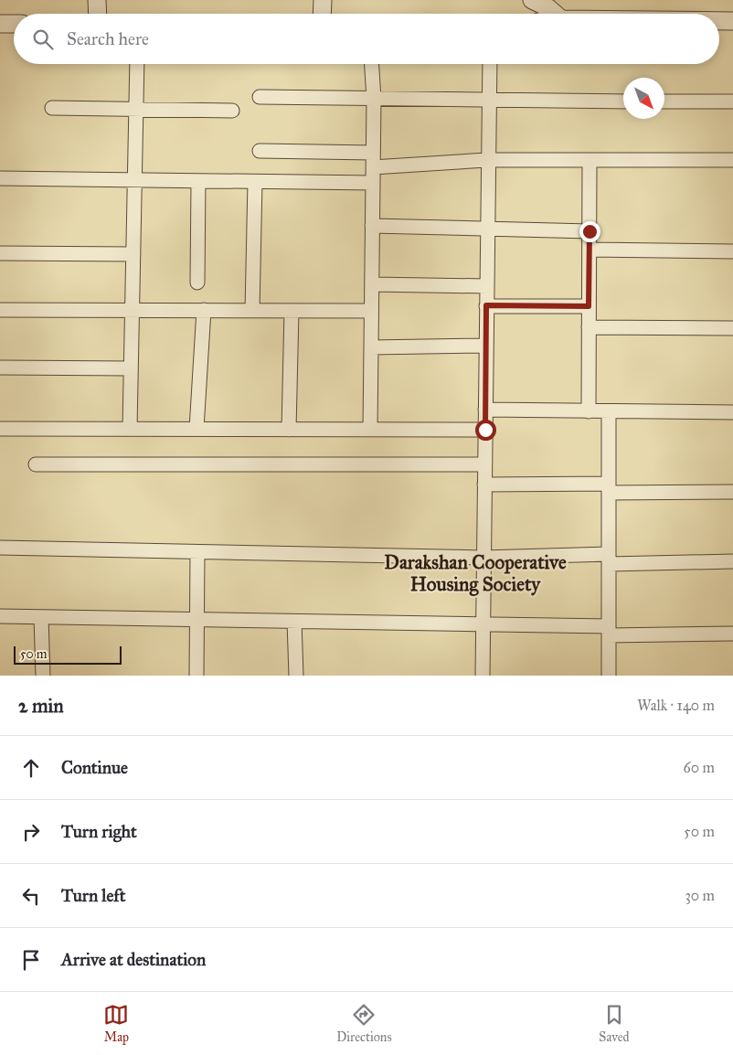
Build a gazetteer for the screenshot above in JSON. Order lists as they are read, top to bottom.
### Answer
{
  "districts": ["Darakshan Cooperative Housing Society"],
  "scale_bar": "50 m",
  "north": "bottom right",
  "page": {
    "search": "Search here",
    "scale": "50 m",
    "heading": ["2 min", "Walk · 140 m"],
    "list": [
      ["Continue", "60 m"],
      ["Turn right", "50 m"],
      ["Turn left", "30 m"],
      "Arrive at destination"
    ],
    "nav": ["Map", "Directions", "Saved"]
  }
}
